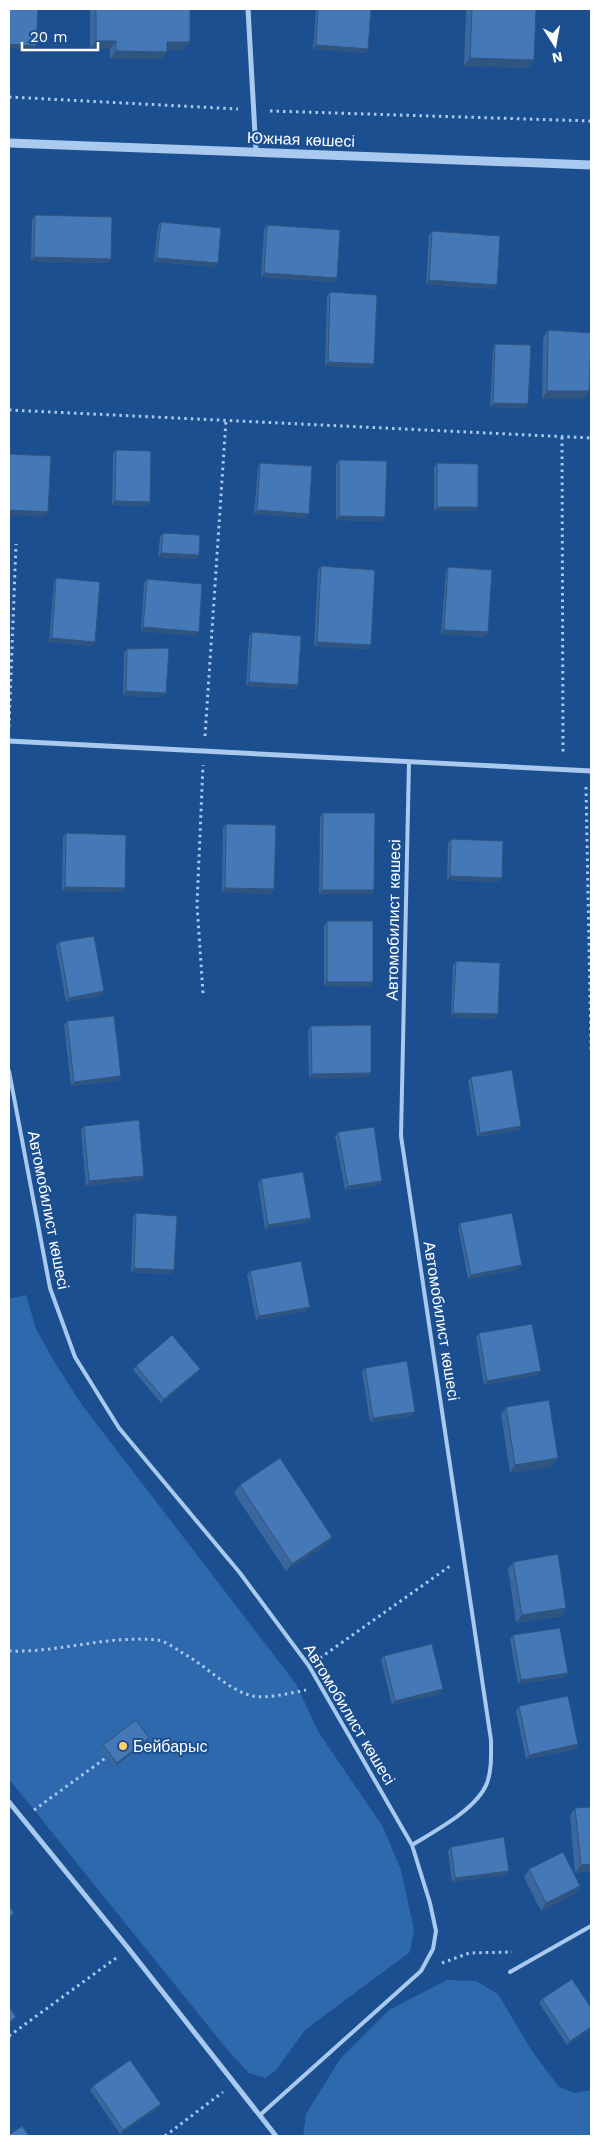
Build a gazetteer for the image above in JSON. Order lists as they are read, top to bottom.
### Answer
{
  "streets": {
    "street": ["Южная көшесі"],
    "lane": ["Автомобилист көшесі"]
  },
  "places": ["Бейбарыс"],
  "scale_bar": "20 m",
  "north": "bottom"
}
